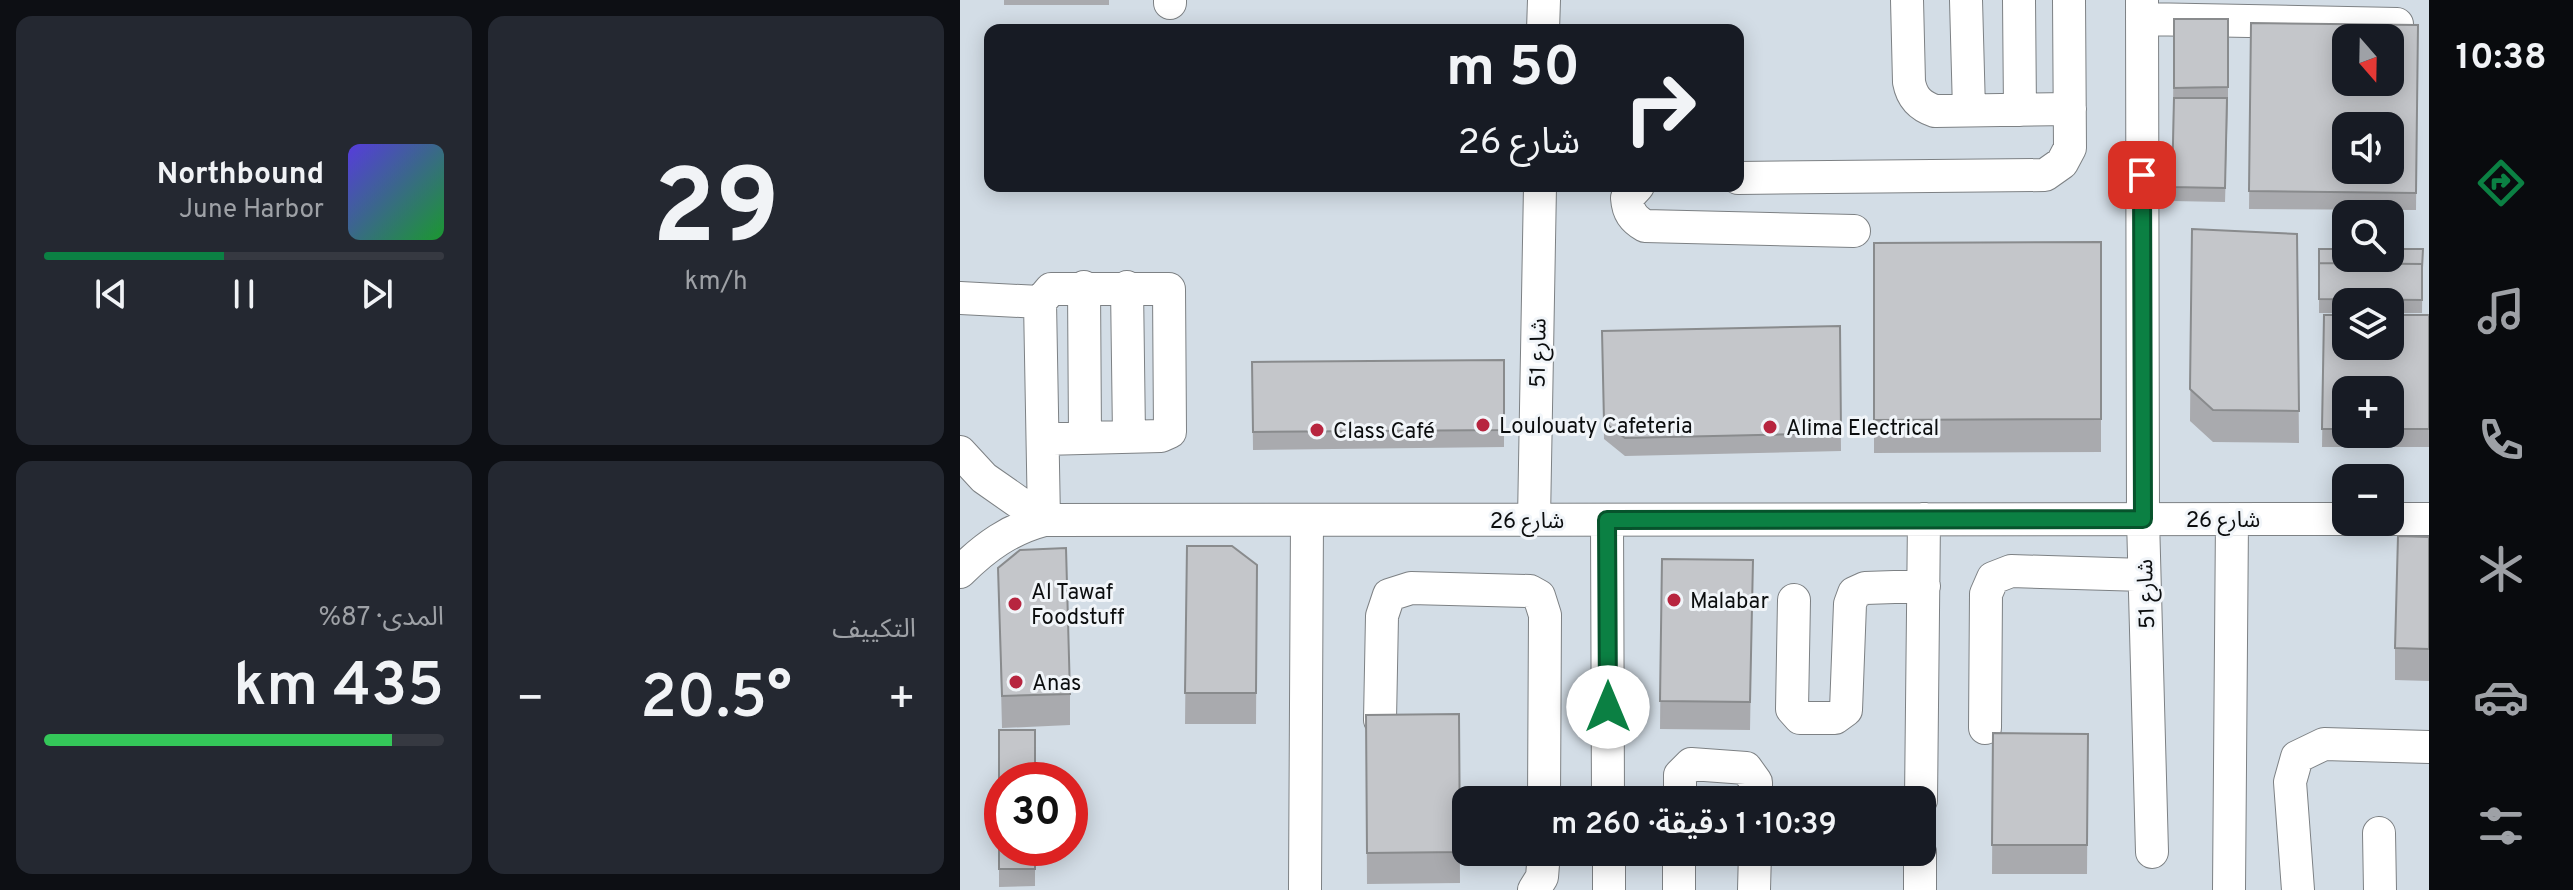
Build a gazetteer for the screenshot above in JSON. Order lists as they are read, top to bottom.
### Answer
{
  "streets": {
    "street": ["شارع 51", "شارع 26"]
  },
  "crossings": [
    ["شارع 51", "شارع 26"]
  ],
  "places": [
    "Loulouaty Cafeteria",
    "Alima Electrical",
    "Class Café",
    "Malabar",
    "Al Tawaf Foodstuff",
    "Anas"
  ],
  "north": "bottom",
  "page": {
    "tabs": "10:38",
    "tile": [
      ["29", "km/h"],
      "التكييف",
      ["المدى · 87%", "435 km"]
    ],
    "map_buttons": ["+", "−"],
    "turn": ["50 m", "شارع 26"],
    "song": ["Northbound", "June Harbor"],
    "heat": ["−", "20.5°", "+"],
    "limit": "30",
    "trip": "10:39 · 1 دقيقة · 260 m"
  }
}
